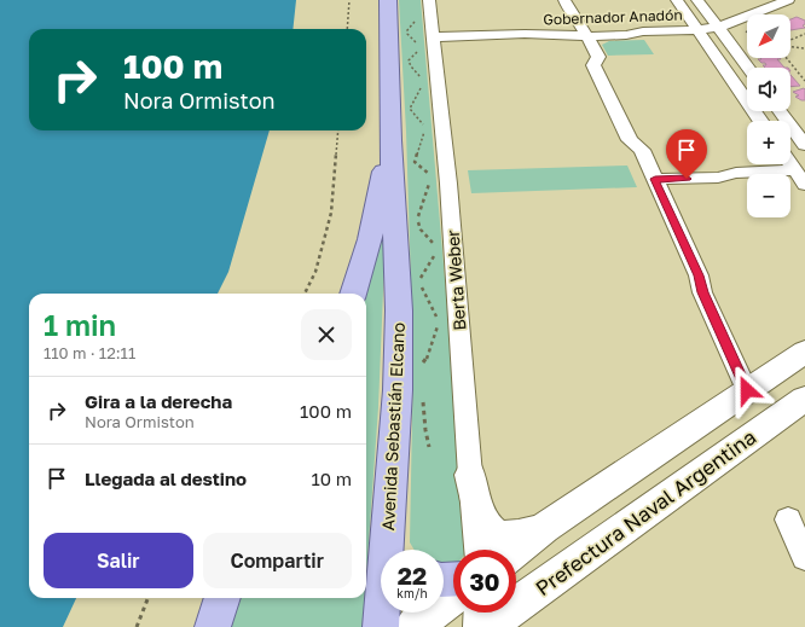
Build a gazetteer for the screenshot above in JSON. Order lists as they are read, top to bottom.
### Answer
{
  "streets": {
    "main road": ["Avenida Sebastián Elcano", "Prefectura Naval Argentina"],
    "street": ["Gobernador Anadón", "Berta Weber"]
  },
  "crossings": [
    ["Gobernador Anadón", "Berta Weber"]
  ],
  "north": "bottom left",
  "page": {
    "map_buttons": ["+", "−"],
    "turn": ["100 m", "Nora Ormiston"],
    "heading": ["1 min", "110 m · 12:11"],
    "list": [
      {
        "name": "Gira a la derecha",
        "note": "Nora Ormiston",
        "value": "100 m"
      },
      {
        "name": "Llegada al destino",
        "value": "10 m"
      }
    ],
    "buttons": ["Salir", "Compartir"],
    "speed": "22 km/h",
    "limit": "30"
  }
}
